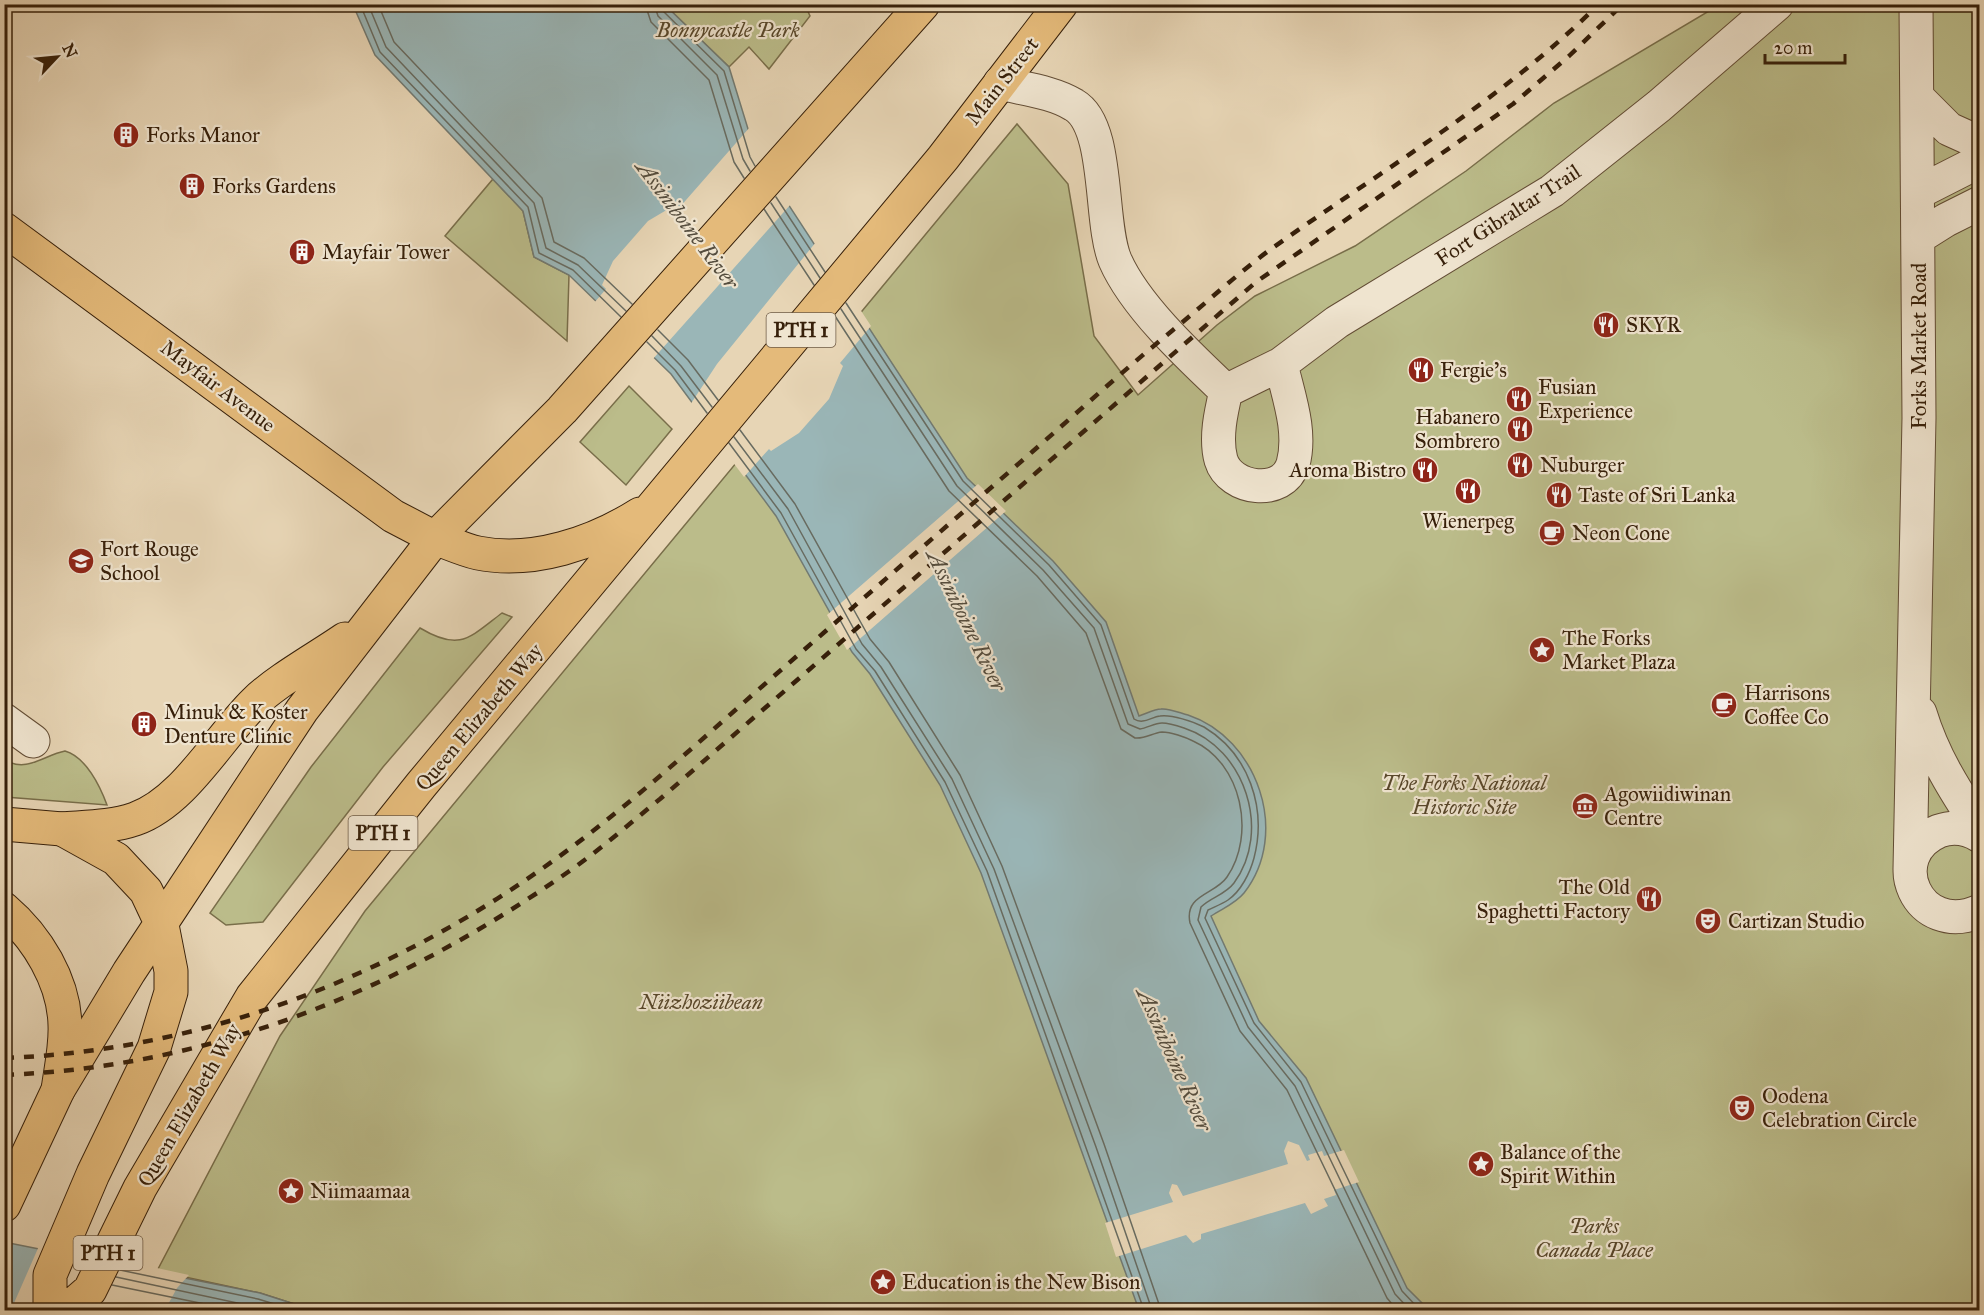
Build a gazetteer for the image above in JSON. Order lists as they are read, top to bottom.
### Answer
{
  "streets": {
    "main road": [
      "Main Street",
      "PTH 1",
      "Mayfair Avenue",
      "Queen Elizabeth Way"
    ],
    "street": ["Fort Gibraltar Trail", "Forks Market Road"]
  },
  "crossings": [
    ["Main Street", "Queen Elizabeth Way"],
    ["Mayfair Avenue", "Queen Elizabeth Way"]
  ],
  "water": ["Assiniboine River"],
  "parks": [
    "Bonnycastle Park",
    "The Forks National Historic Site",
    "Niizhoziibean",
    "Parks Canada Place"
  ],
  "places": {
    "building": [
      "Forks Manor",
      "Forks Gardens",
      "Mayfair Tower",
      "Minuk & Koster Denture Clinic"
    ],
    "restaurant": [
      "SKYR",
      "Fergie's",
      "Fusian Experience",
      "Habanero Sombrero",
      "Nuburger",
      "Aroma Bistro",
      "Wienerpeg",
      "Taste of Sri Lanka",
      "The Old Spaghetti Factory"
    ],
    "cafe": ["Neon Cone", "Harrisons Coffee Co"],
    "school or university": ["Fort Rouge School"],
    "place": [
      "The Forks Market Plaza",
      "Balance of the Spirit Within",
      "Niimaamaa",
      "Education is the New Bison"
    ],
    "museum": ["Agowiidiwinan Centre"],
    "theatre": ["Cartizan Studio", "Oodena Celebration Circle"]
  },
  "scale_bar": "20 m",
  "north": "top right"
}
